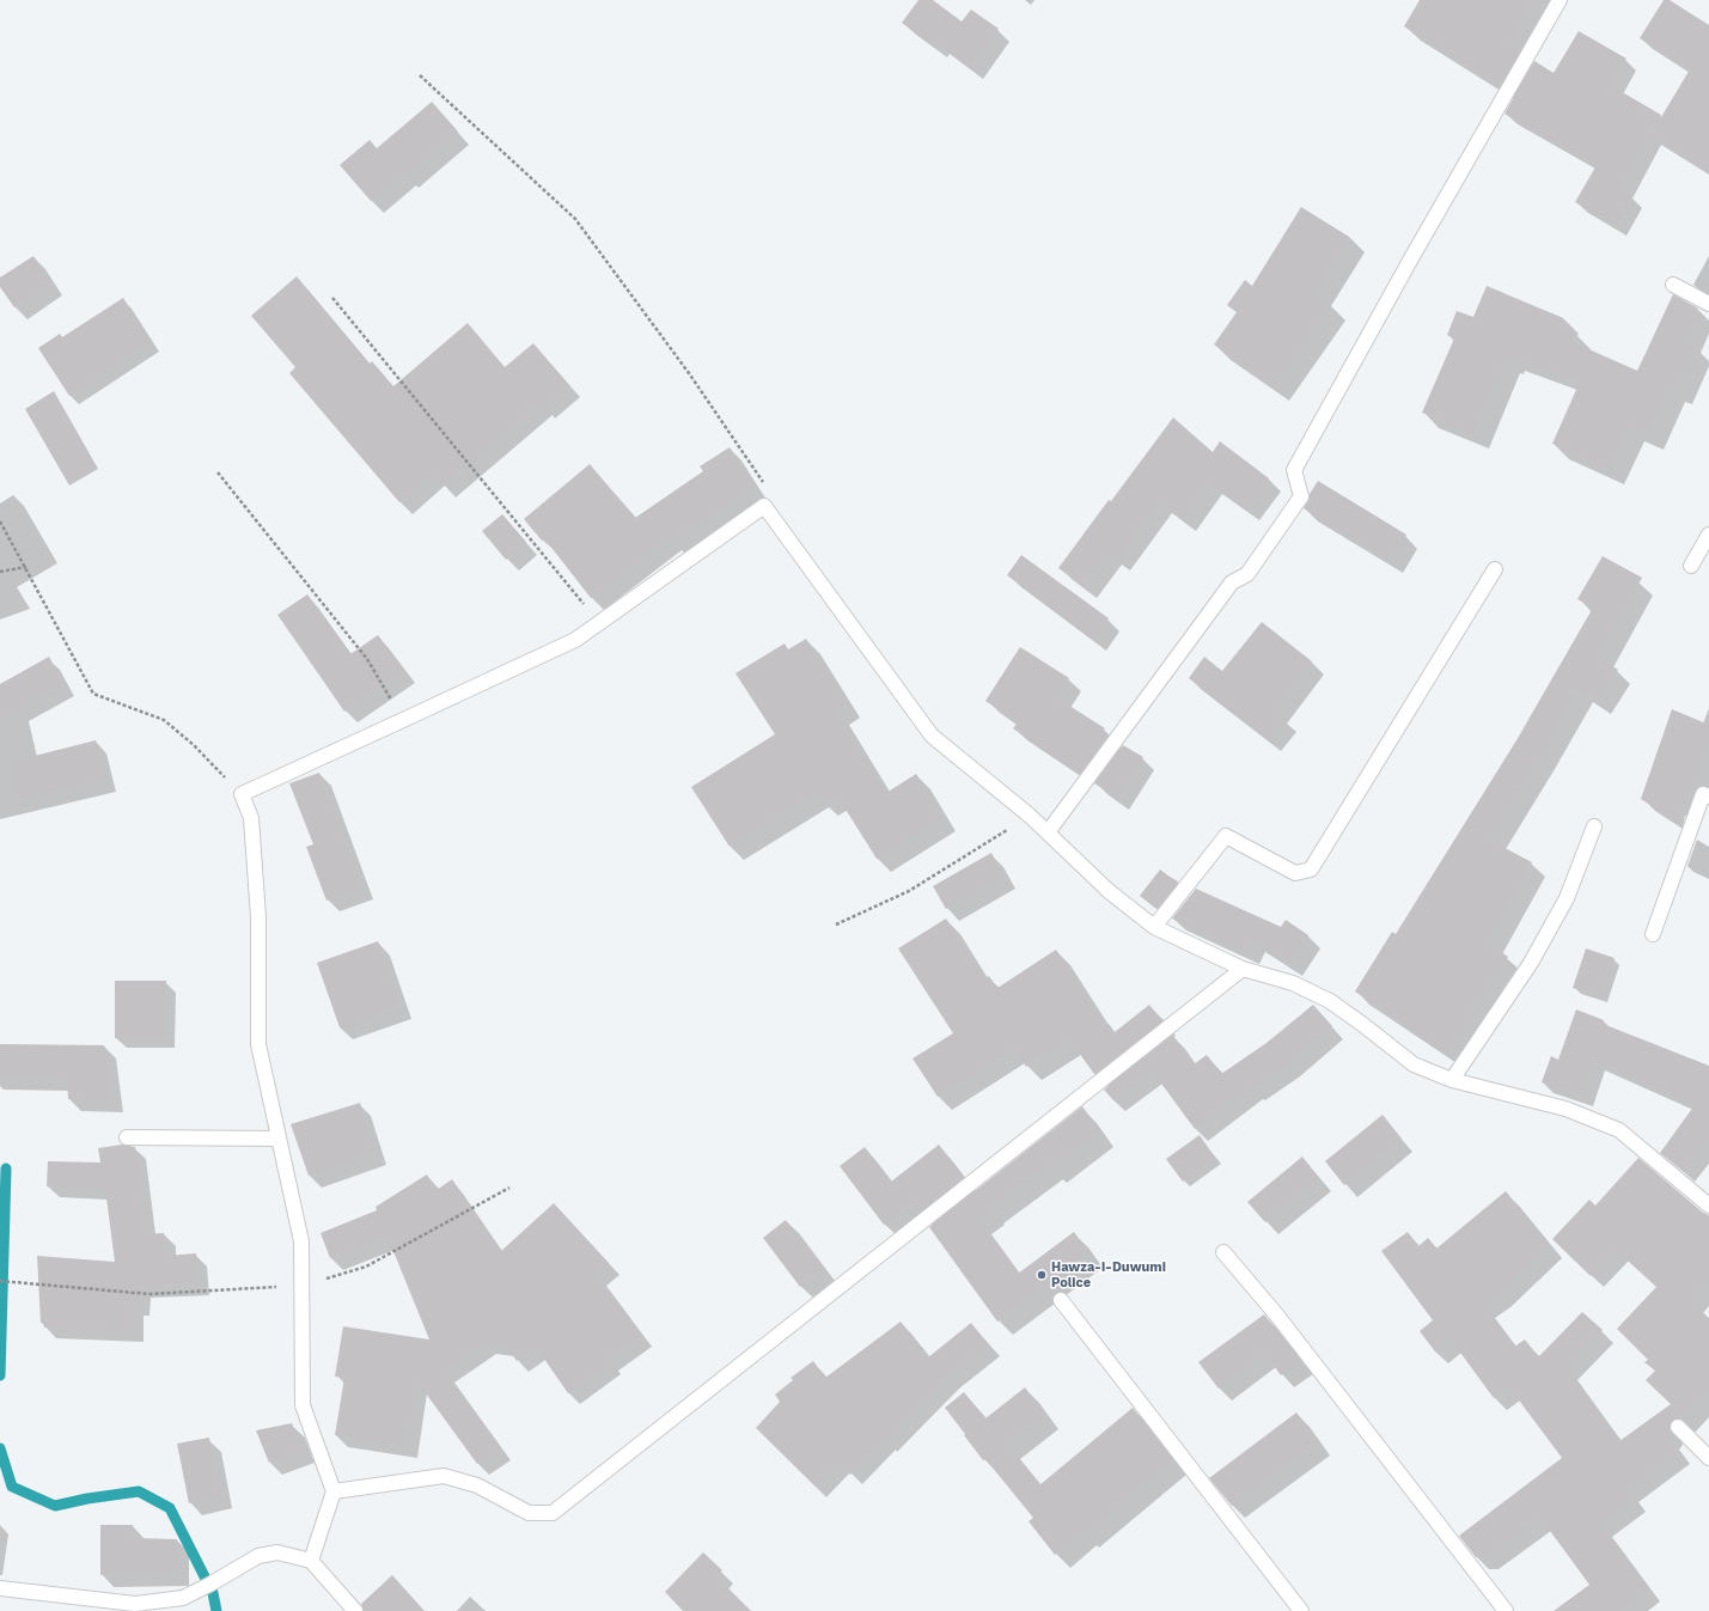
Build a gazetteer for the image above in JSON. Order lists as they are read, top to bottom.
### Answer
{
  "places": ["Hawza-i-Duwumi Police"]
}
